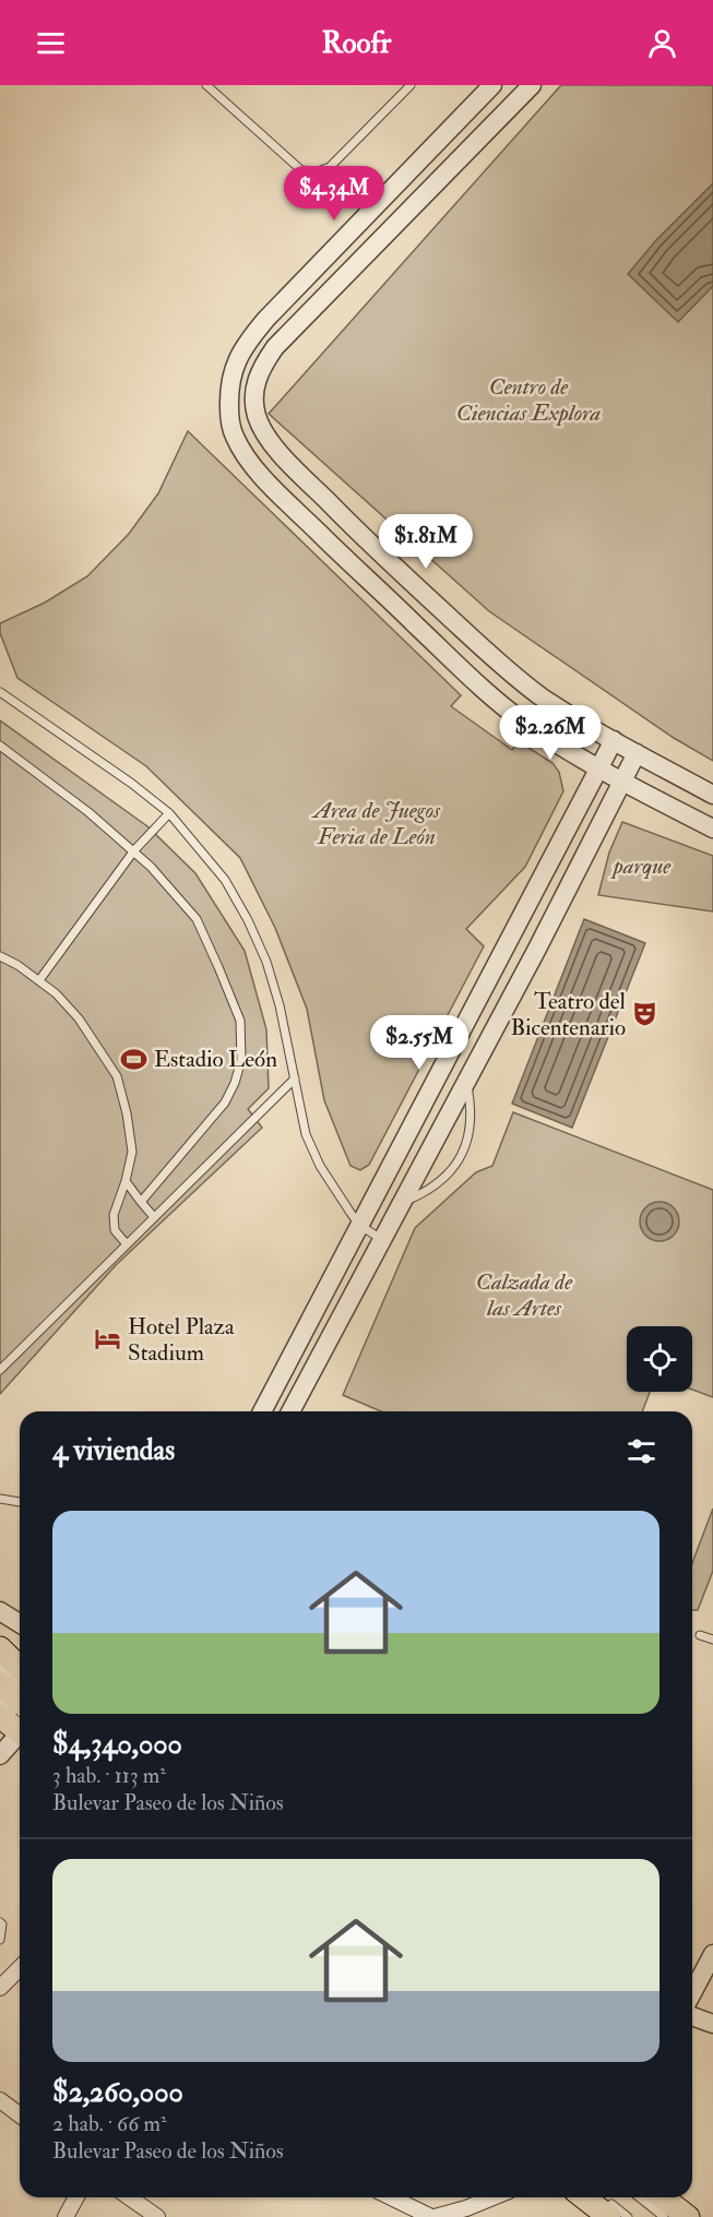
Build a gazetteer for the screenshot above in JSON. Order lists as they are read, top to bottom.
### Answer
{
  "parks": [
    "Centro de Ciencias Explora",
    "Area de Juegos Feria de León",
    "parque",
    "Calzada de las Artes"
  ],
  "places": {
    "theatre": ["Teatro del Bicentenario"],
    "sports": ["Estadio León"],
    "hotel": ["Hotel Plaza Stadium"]
  },
  "page": {
    "header": "Roofr",
    "price": [
      "$4.34M",
      "$1.81M",
      "$2.26M",
      "$2.55M"
    ],
    "heading": "4 viviendas",
    "list": [
      {
        "name": "$4,340,000",
        "note": "3 hab. · 113 m² · Bulevar Paseo de los Niños"
      },
      {
        "name": "$2,260,000",
        "note": "2 hab. · 66 m² · Bulevar Paseo de los Niños"
      }
    ]
  }
}
